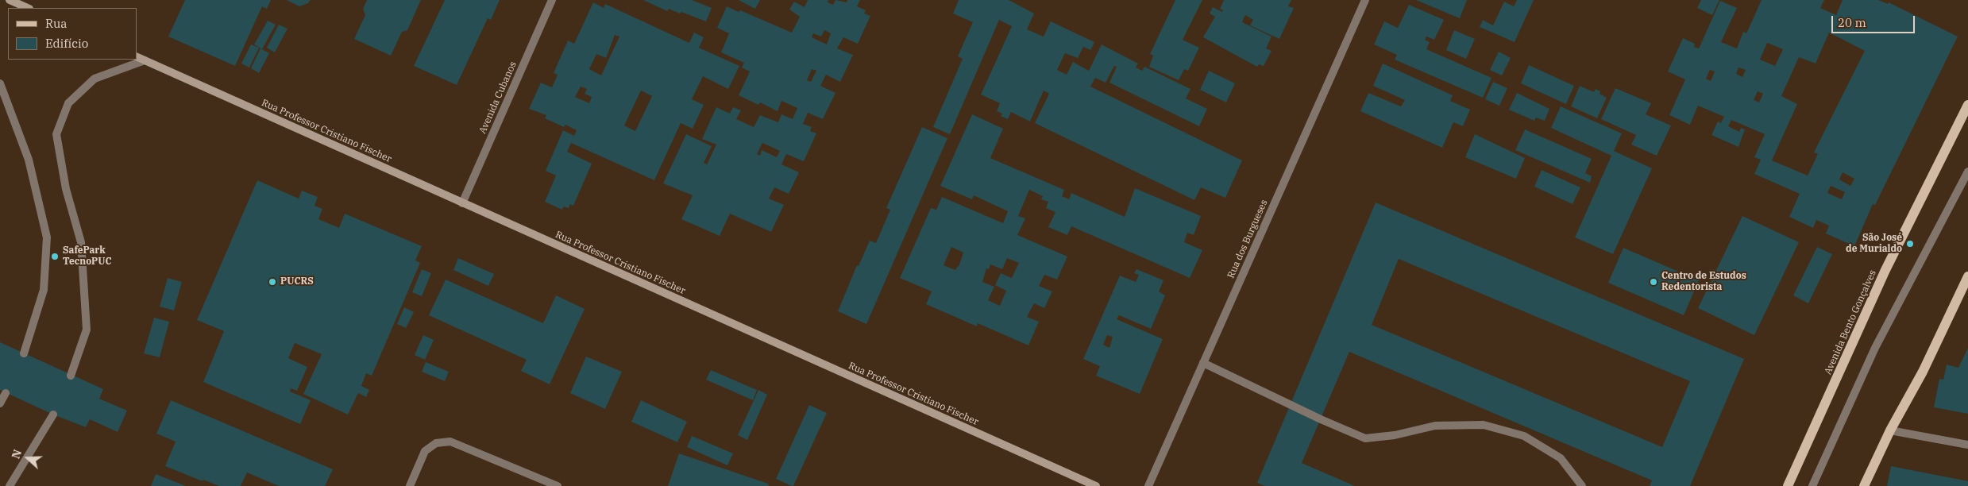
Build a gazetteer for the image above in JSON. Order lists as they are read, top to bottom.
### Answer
{
  "streets": {
    "main road": ["Rua Professor Cristiano Fischer", "Avenida Bento Gonçalves"],
    "street": ["Avenida Cubanos", "Rua dos Burgueses"]
  },
  "crossings": [
    ["Avenida Cubanos", "Rua Professor Cristiano Fischer"]
  ],
  "places": [
    "São José de Murialdo",
    "SafePark TecnoPUC",
    "PUCRS",
    "Centro de Estudos Redentorista"
  ],
  "legend": ["Rua", "Edifício"],
  "scale_bar": "20 m",
  "north": "left"
}
